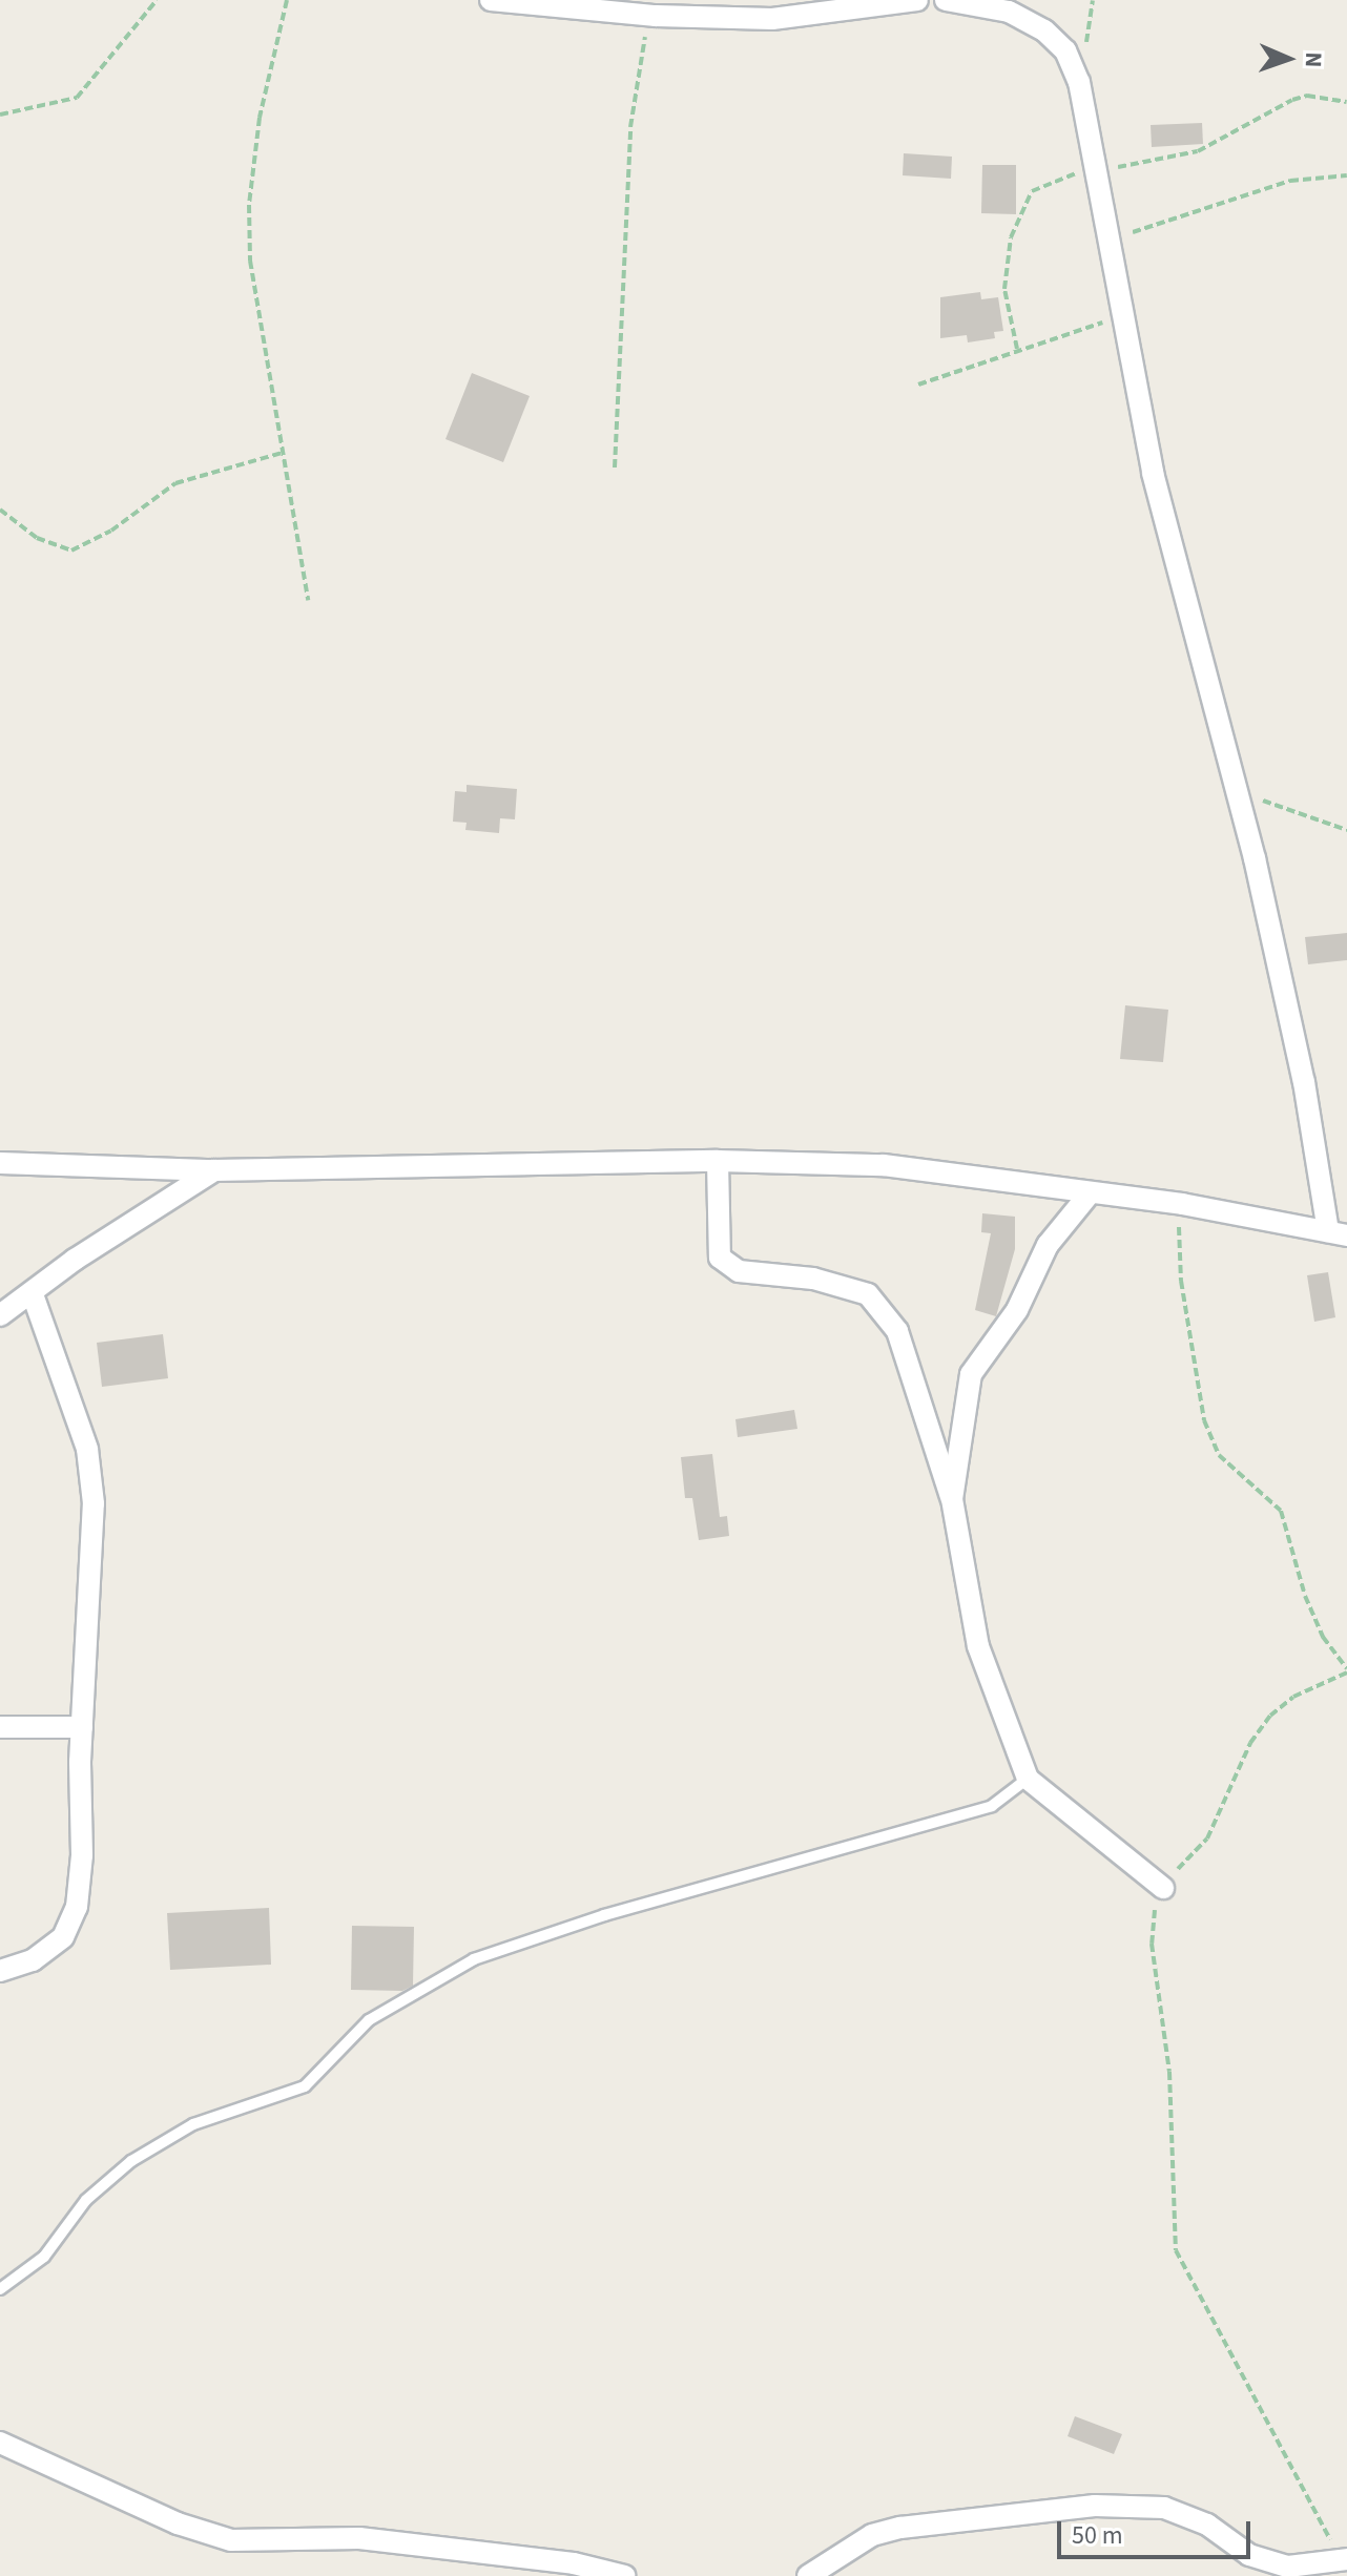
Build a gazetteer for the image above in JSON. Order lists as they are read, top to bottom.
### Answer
{
  "scale_bar": "50 m",
  "north": "right"
}
